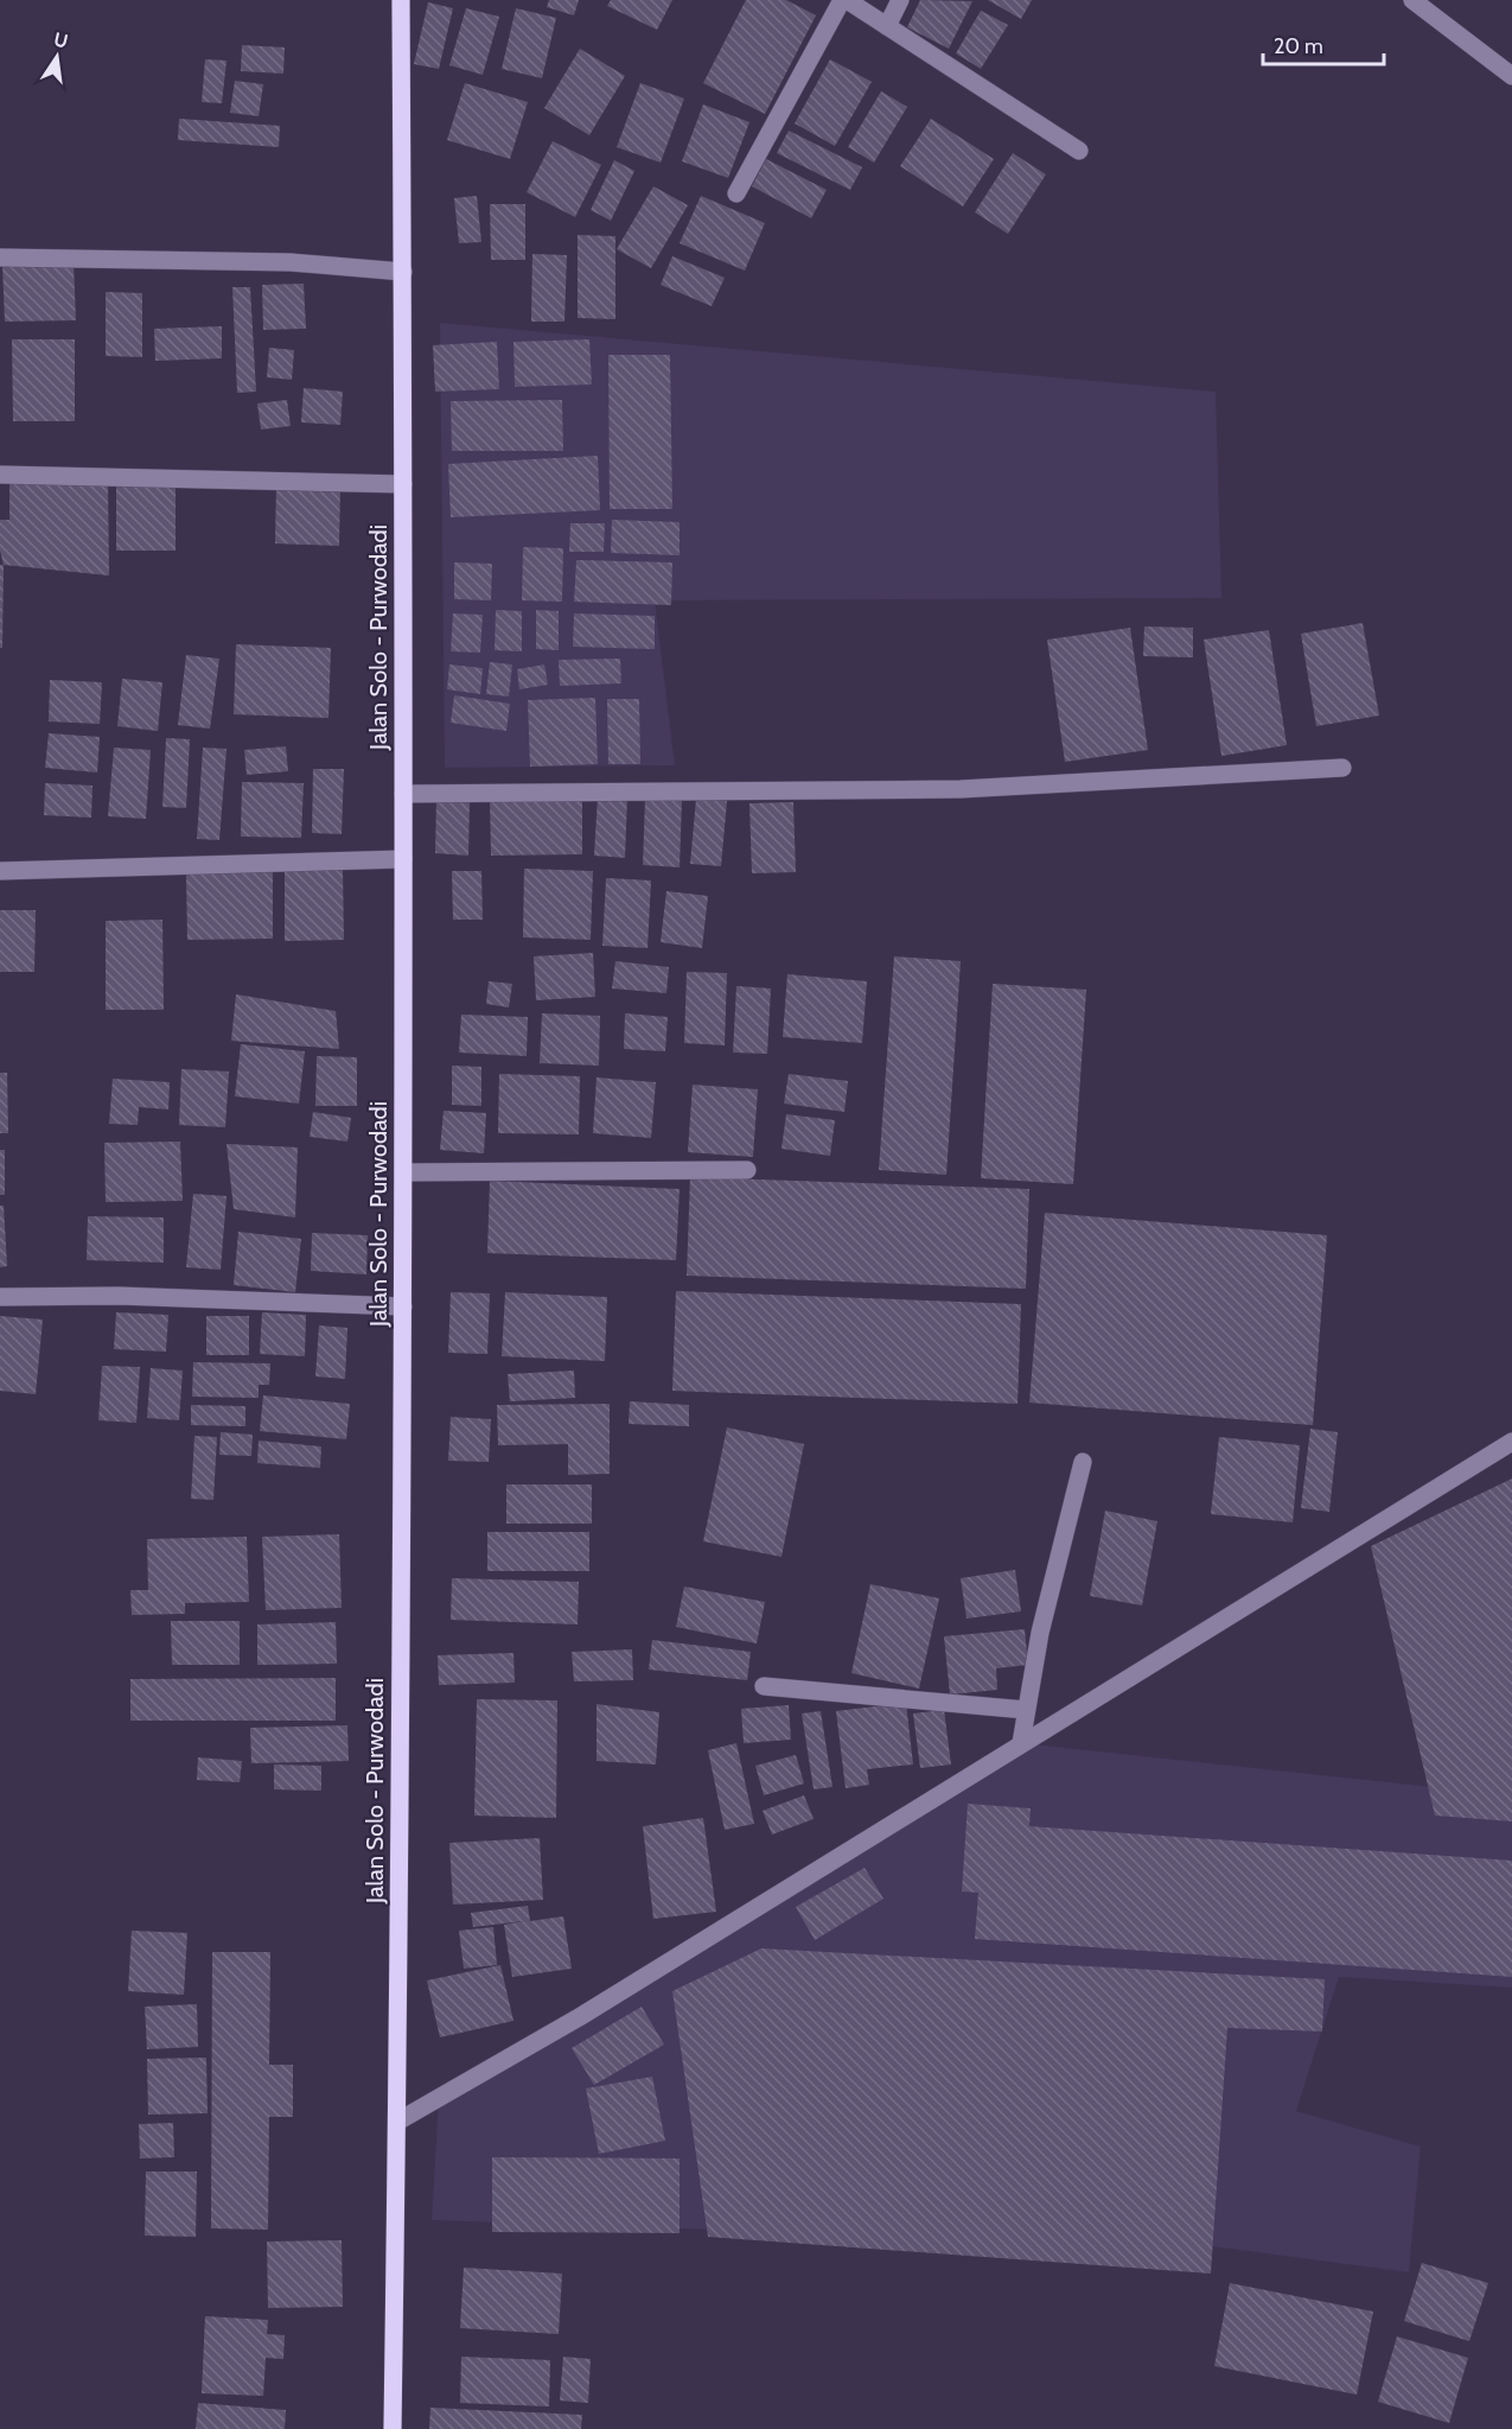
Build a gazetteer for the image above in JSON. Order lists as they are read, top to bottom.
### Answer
{
  "streets": {
    "main road": ["Jalan Solo - Purwodadi"]
  },
  "scale_bar": "20 m",
  "north": "top"
}
